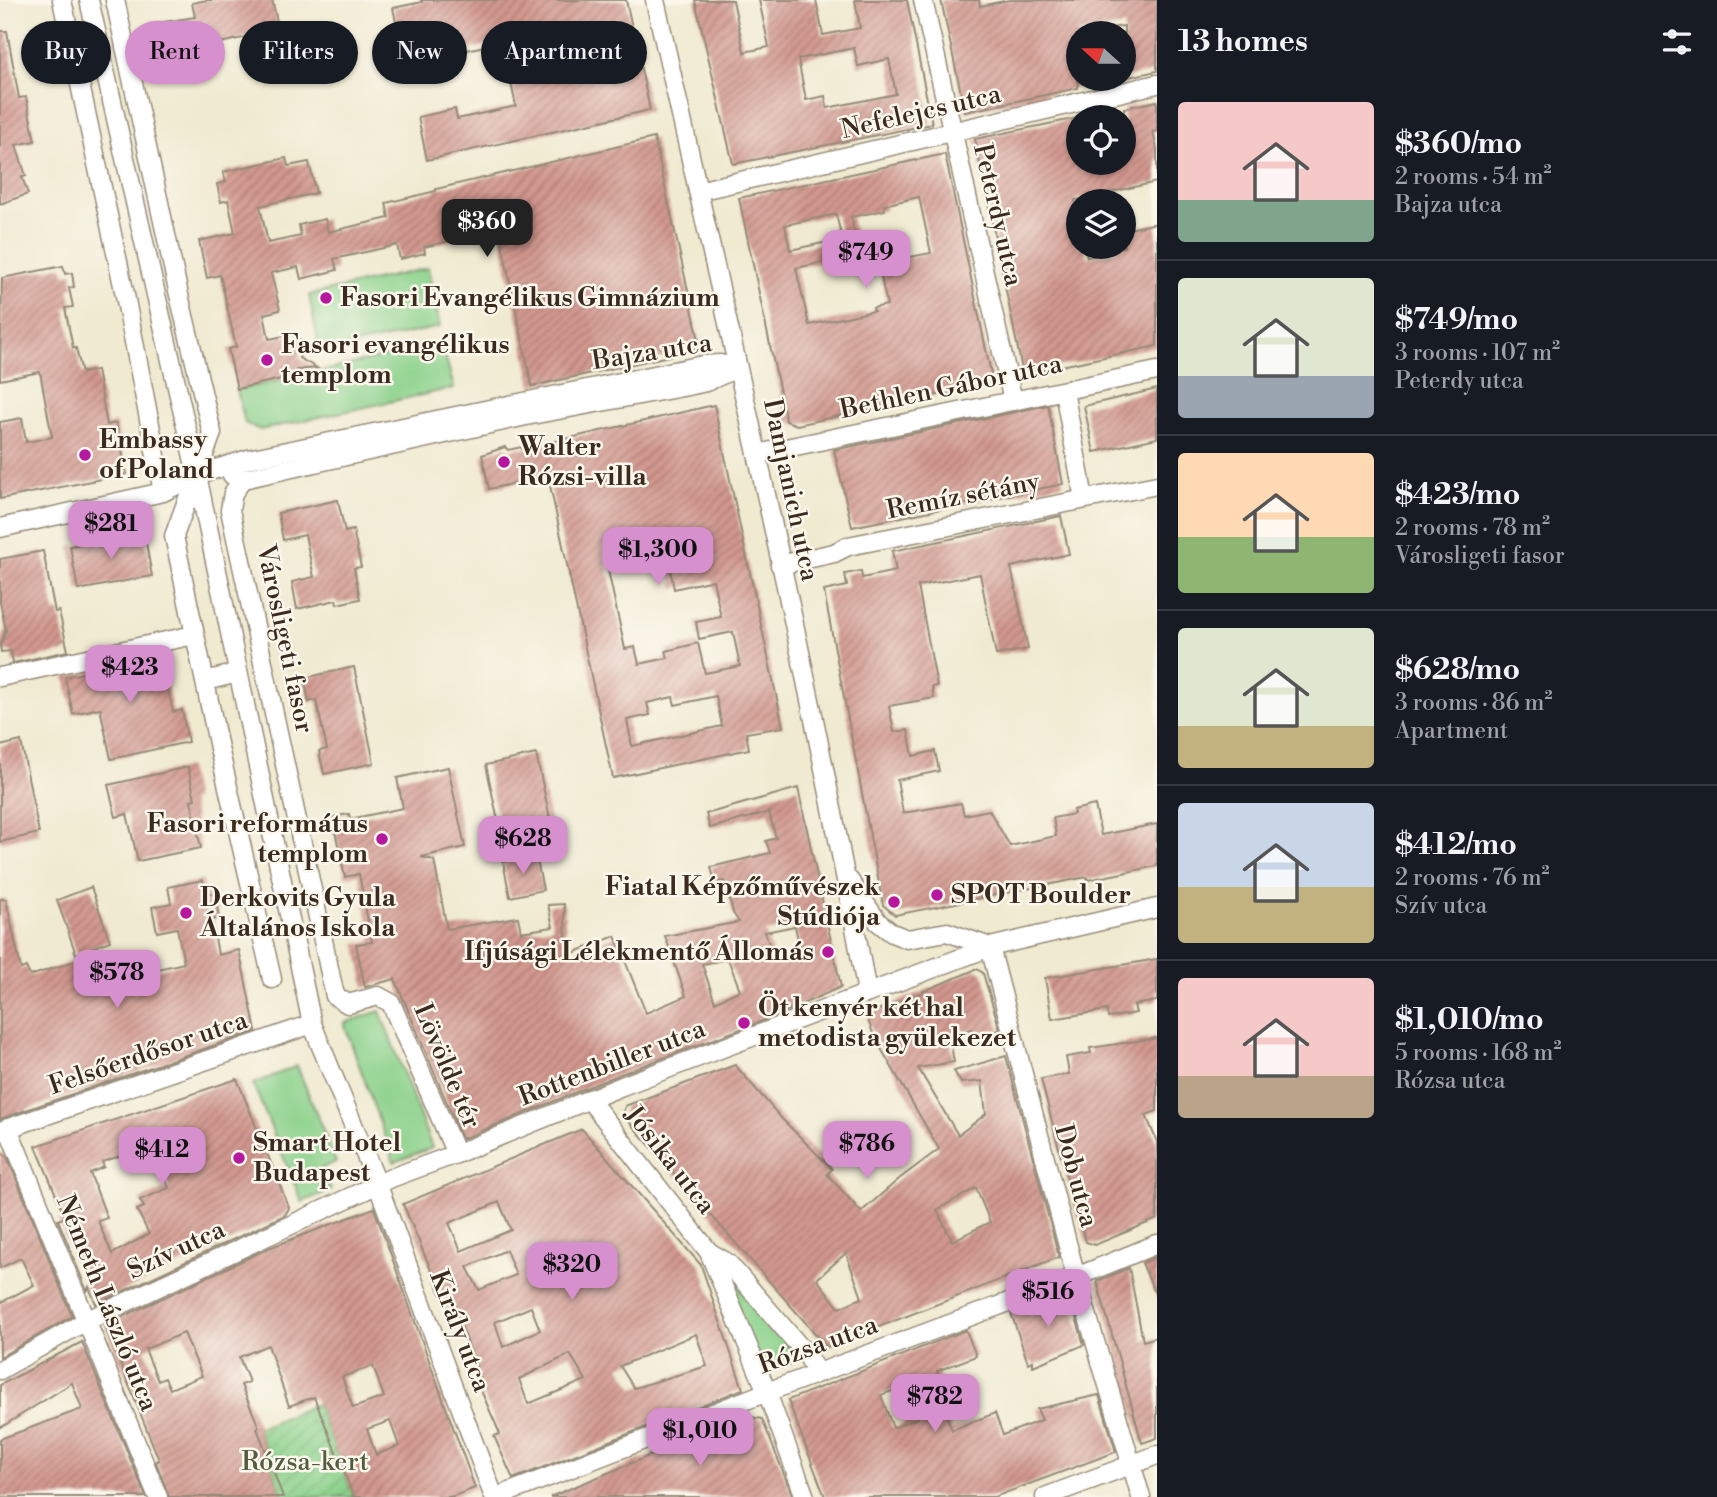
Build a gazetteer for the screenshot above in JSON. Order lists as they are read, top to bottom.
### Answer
{
  "streets": {
    "street": [
      "Nefelejcs utca",
      "Peterdy utca",
      "Bajza utca",
      "Bethlen Gábor utca",
      "Damjanich utca",
      "Remíz sétány",
      "Városligeti fasor",
      "Felsőerdősor utca",
      "Rottenbiller utca",
      "Lövölde tér",
      "Jósika utca",
      "Dob utca",
      "Szív utca",
      "Németh László utca",
      "Király utca",
      "Rózsa utca"
    ]
  },
  "crossings": [
    ["Nefelejcs utca", "Peterdy utca"],
    ["Nefelejcs utca", "Damjanich utca"],
    ["Peterdy utca", "Bethlen Gábor utca"],
    ["Bajza utca", "Damjanich utca"],
    ["Bajza utca", "Városligeti fasor"],
    ["Bethlen Gábor utca", "Damjanich utca"],
    ["Damjanich utca", "Remíz sétány"],
    ["Damjanich utca", "Rottenbiller utca"],
    ["Városligeti fasor", "Felsőerdősor utca"],
    ["Városligeti fasor", "Lövölde tér"],
    ["Felsőerdősor utca", "Németh László utca"],
    ["Rottenbiller utca", "Lövölde tér"],
    ["Rottenbiller utca", "Jósika utca"],
    ["Rottenbiller utca", "Dob utca"],
    ["Rottenbiller utca", "Szív utca"],
    ["Rottenbiller utca", "Király utca"],
    ["Jósika utca", "Rózsa utca"],
    ["Dob utca", "Rózsa utca"],
    ["Szív utca", "Németh László utca"],
    ["Szív utca", "Király utca"],
    ["Király utca", "Rózsa utca"]
  ],
  "parks": ["Rózsa-kert"],
  "places": [
    "Fasori Evangélikus Gimnázium",
    "Fasori evangélikus templom",
    "Embassy of Poland",
    "Walter Rózsi-villa",
    "Fasori református templom",
    "SPOT Boulder",
    "Fiatal Képzőművészek Stúdiója",
    "Derkovits Gyula Általános Iskola",
    "Ifjúsági Lélekmentő Állomás",
    "Öt kenyér két hal metodista gyülekezet",
    "Smart Hotel Budapest"
  ],
  "north": "left",
  "page": {
    "heading": "13 homes",
    "chip": [
      "Buy",
      "Rent",
      "Filters",
      "New",
      "Apartment"
    ],
    "list": [
      {
        "name": "$360/mo",
        "note": "2 rooms · 54 m² · Bajza utca"
      },
      {
        "name": "$749/mo",
        "note": "3 rooms · 107 m² · Peterdy utca"
      },
      {
        "name": "$423/mo",
        "note": "2 rooms · 78 m² · Városligeti fasor"
      },
      {
        "name": "$628/mo",
        "note": "3 rooms · 86 m² · Apartment"
      },
      {
        "name": "$412/mo",
        "note": "2 rooms · 76 m² · Szív utca"
      },
      {
        "name": "$1,010/mo",
        "note": "5 rooms · 168 m² · Rózsa utca"
      }
    ],
    "price": [
      "$360",
      "$749",
      "$281",
      "$1,300",
      "$423",
      "$628",
      "$578",
      "$786",
      "$412",
      "$320",
      "$516",
      "$782",
      "$1,010"
    ]
  }
}
